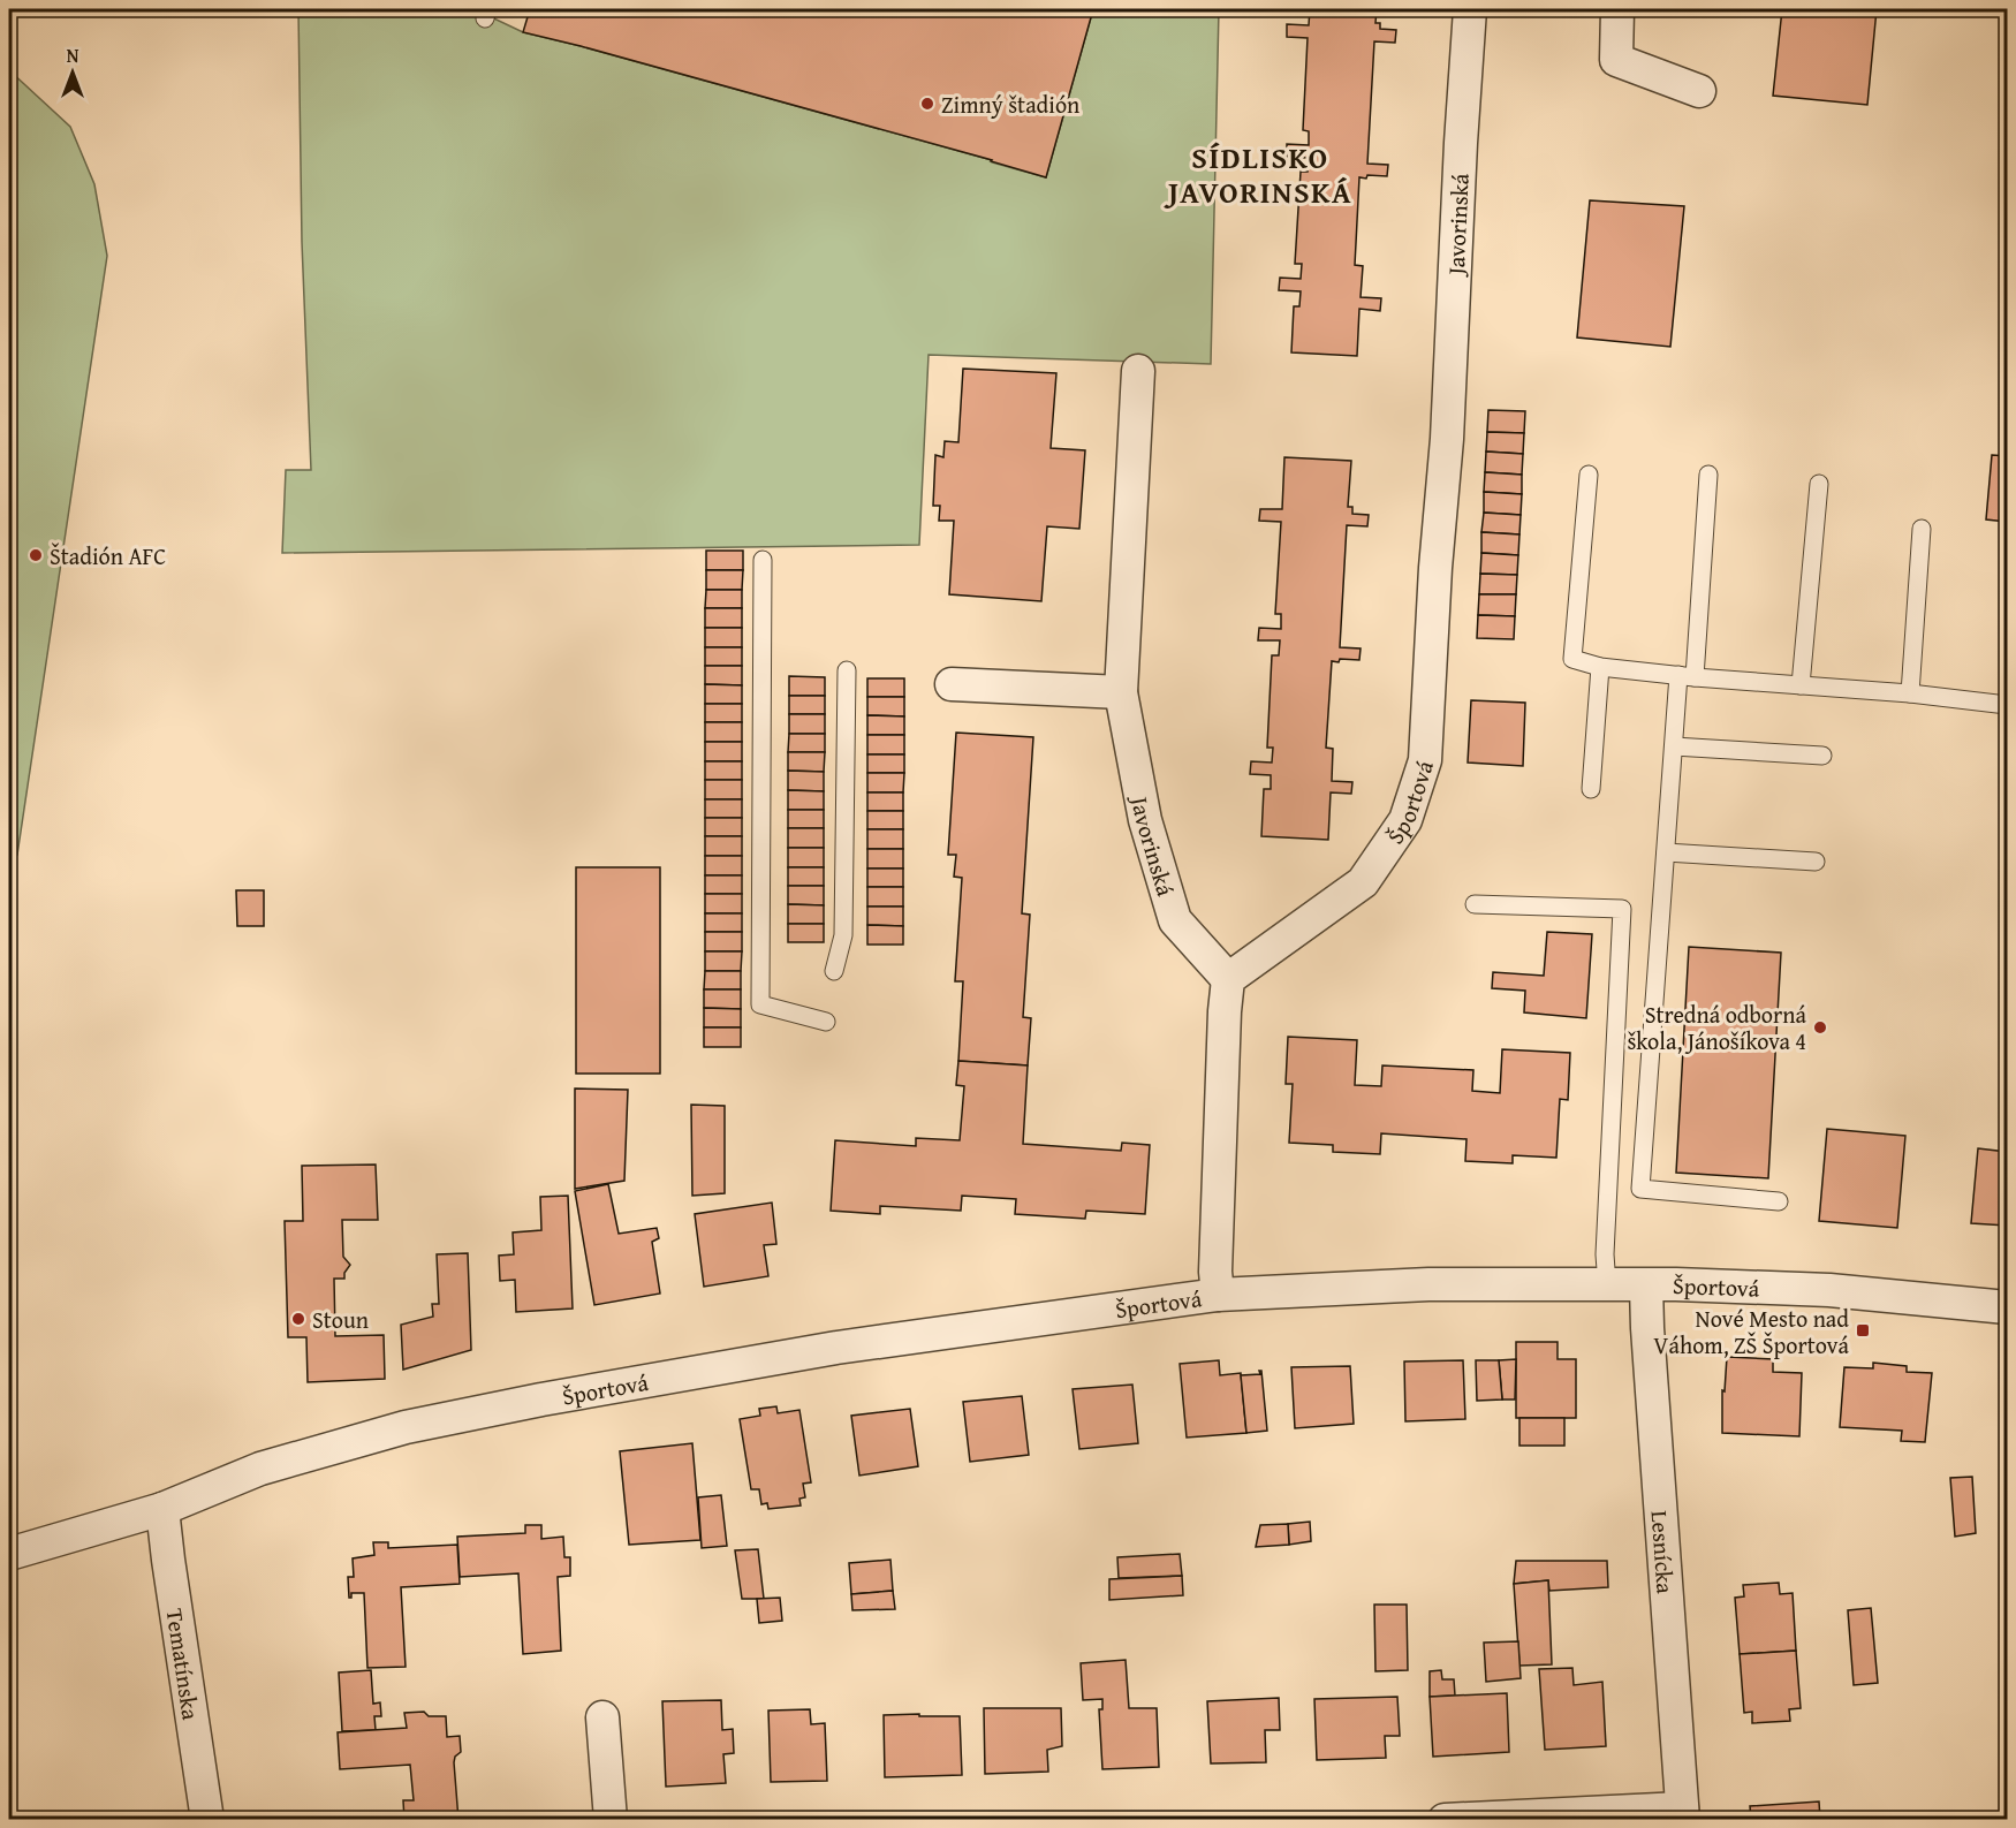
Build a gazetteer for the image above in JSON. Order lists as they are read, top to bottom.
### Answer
{
  "streets": {
    "street": [
      "Javorinská",
      "Športová",
      "Lesnícka",
      "Tematínska"
    ]
  },
  "crossings": [
    ["Javorinská", "Športová"],
    ["Športová", "Lesnícka"],
    ["Športová", "Tematínska"]
  ],
  "districts": ["SÍDLISKO JAVORINSKÁ"],
  "places": {
    "other": [
      "Zimný štadión",
      "Štadión AFC",
      "Stredná odborná škola, Jánošíkova 4",
      "Stoun"
    ],
    "transit": ["Nové Mesto nad Váhom, ZŠ Športová"]
  },
  "north": "top"
}
